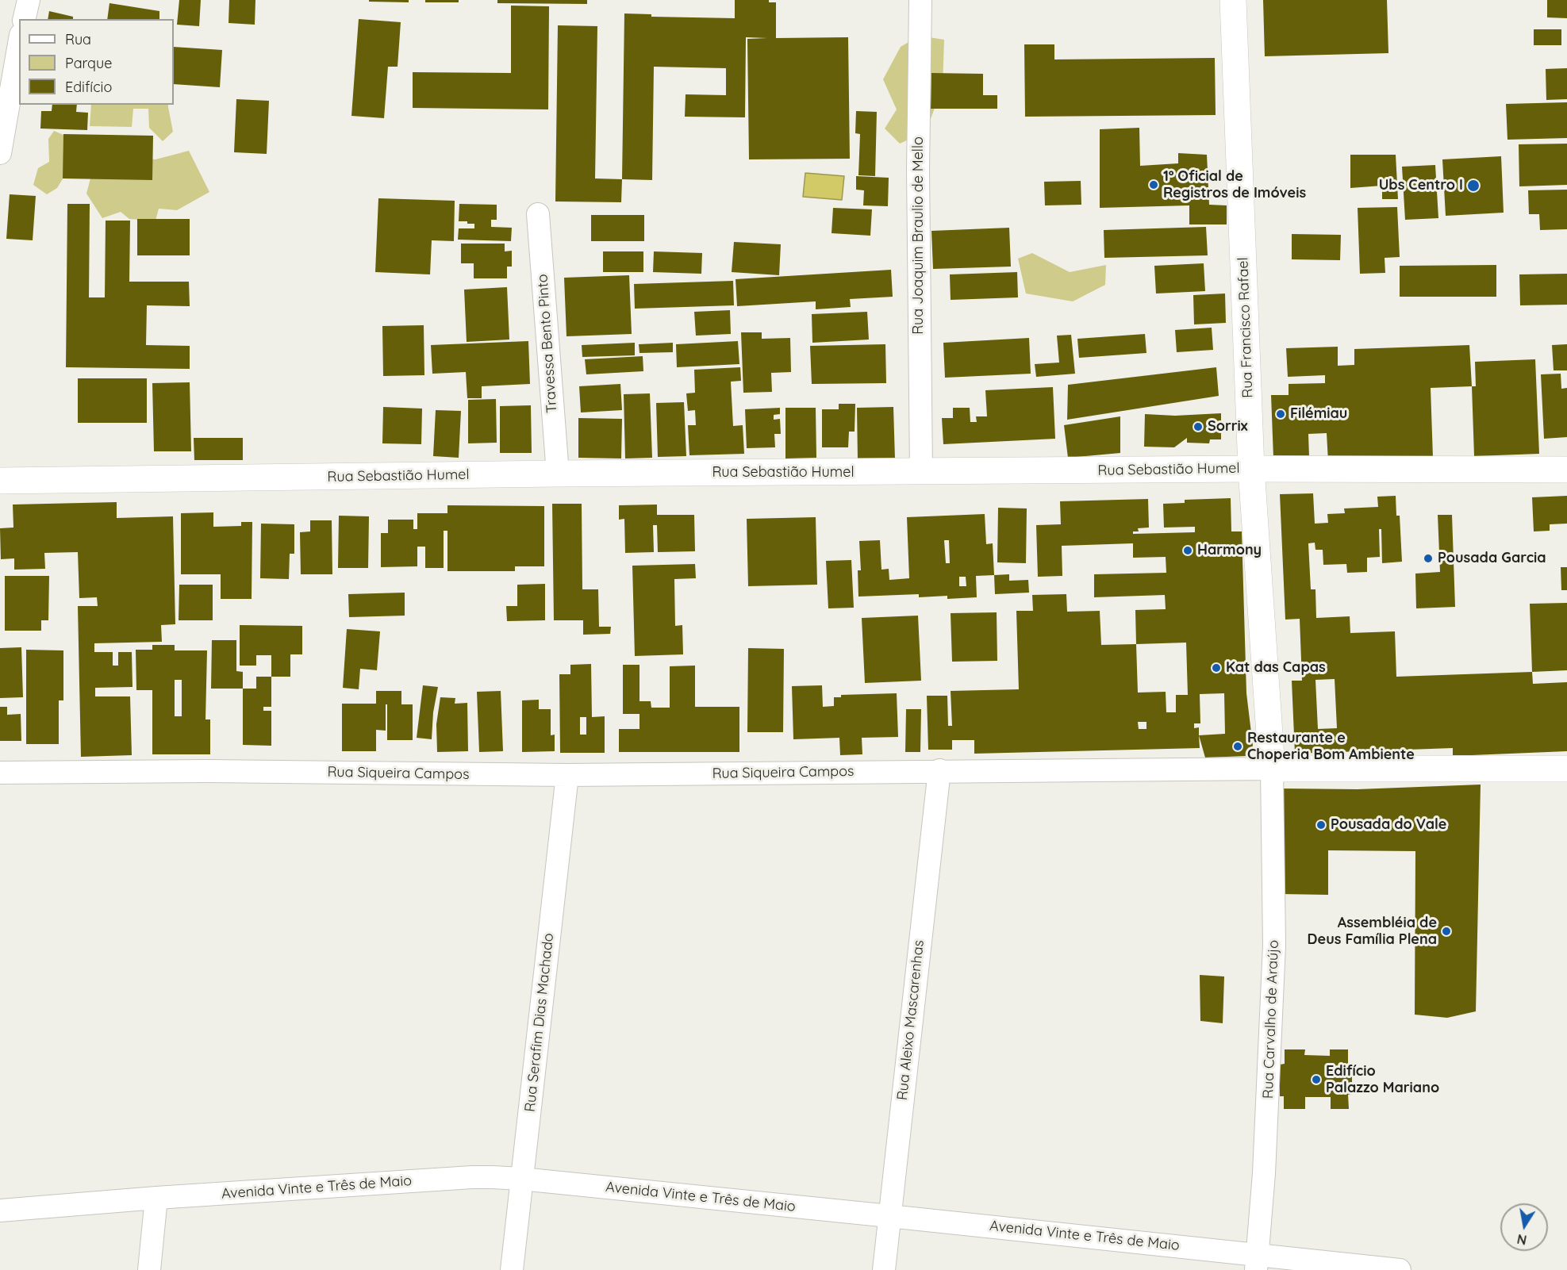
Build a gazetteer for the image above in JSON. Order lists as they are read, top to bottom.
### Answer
{
  "streets": {
    "street": [
      "Rua Joaquim Braulio de Mello",
      "Rua Francisco Rafael",
      "Travessa Bento Pinto",
      "Rua Sebastião Humel",
      "Rua Siqueira Campos",
      "Rua Carvalho de Araújo",
      "Rua Aleixo Mascarenhas",
      "Rua Serafim Dias Machado",
      "Avenida Vinte e Três de Maio"
    ]
  },
  "crossings": [
    ["Rua Joaquim Braulio de Mello", "Rua Sebastião Humel"],
    ["Rua Francisco Rafael", "Rua Sebastião Humel"],
    ["Rua Francisco Rafael", "Rua Siqueira Campos"],
    ["Rua Francisco Rafael", "Rua Carvalho de Araújo"],
    ["Travessa Bento Pinto", "Rua Sebastião Humel"],
    ["Rua Siqueira Campos", "Rua Carvalho de Araújo"],
    ["Rua Siqueira Campos", "Rua Aleixo Mascarenhas"],
    ["Rua Siqueira Campos", "Rua Serafim Dias Machado"],
    ["Rua Carvalho de Araújo", "Avenida Vinte e Três de Maio"],
    ["Rua Aleixo Mascarenhas", "Avenida Vinte e Três de Maio"],
    ["Rua Serafim Dias Machado", "Avenida Vinte e Três de Maio"]
  ],
  "places": [
    "1º Oficial de Registros de Imóveis",
    "Ubs Centro I",
    "Filémiau",
    "Sorrix",
    "Harmony",
    "Pousada Garcia",
    "Kat das Capas",
    "Restaurante e Choperia Bom Ambiente",
    "Pousada do Vale",
    "Assembléia de Deus Família Plena",
    "Edifício Palazzo Mariano"
  ],
  "legend": ["Rua", "Parque", "Edifício"],
  "north": "bottom"
}
